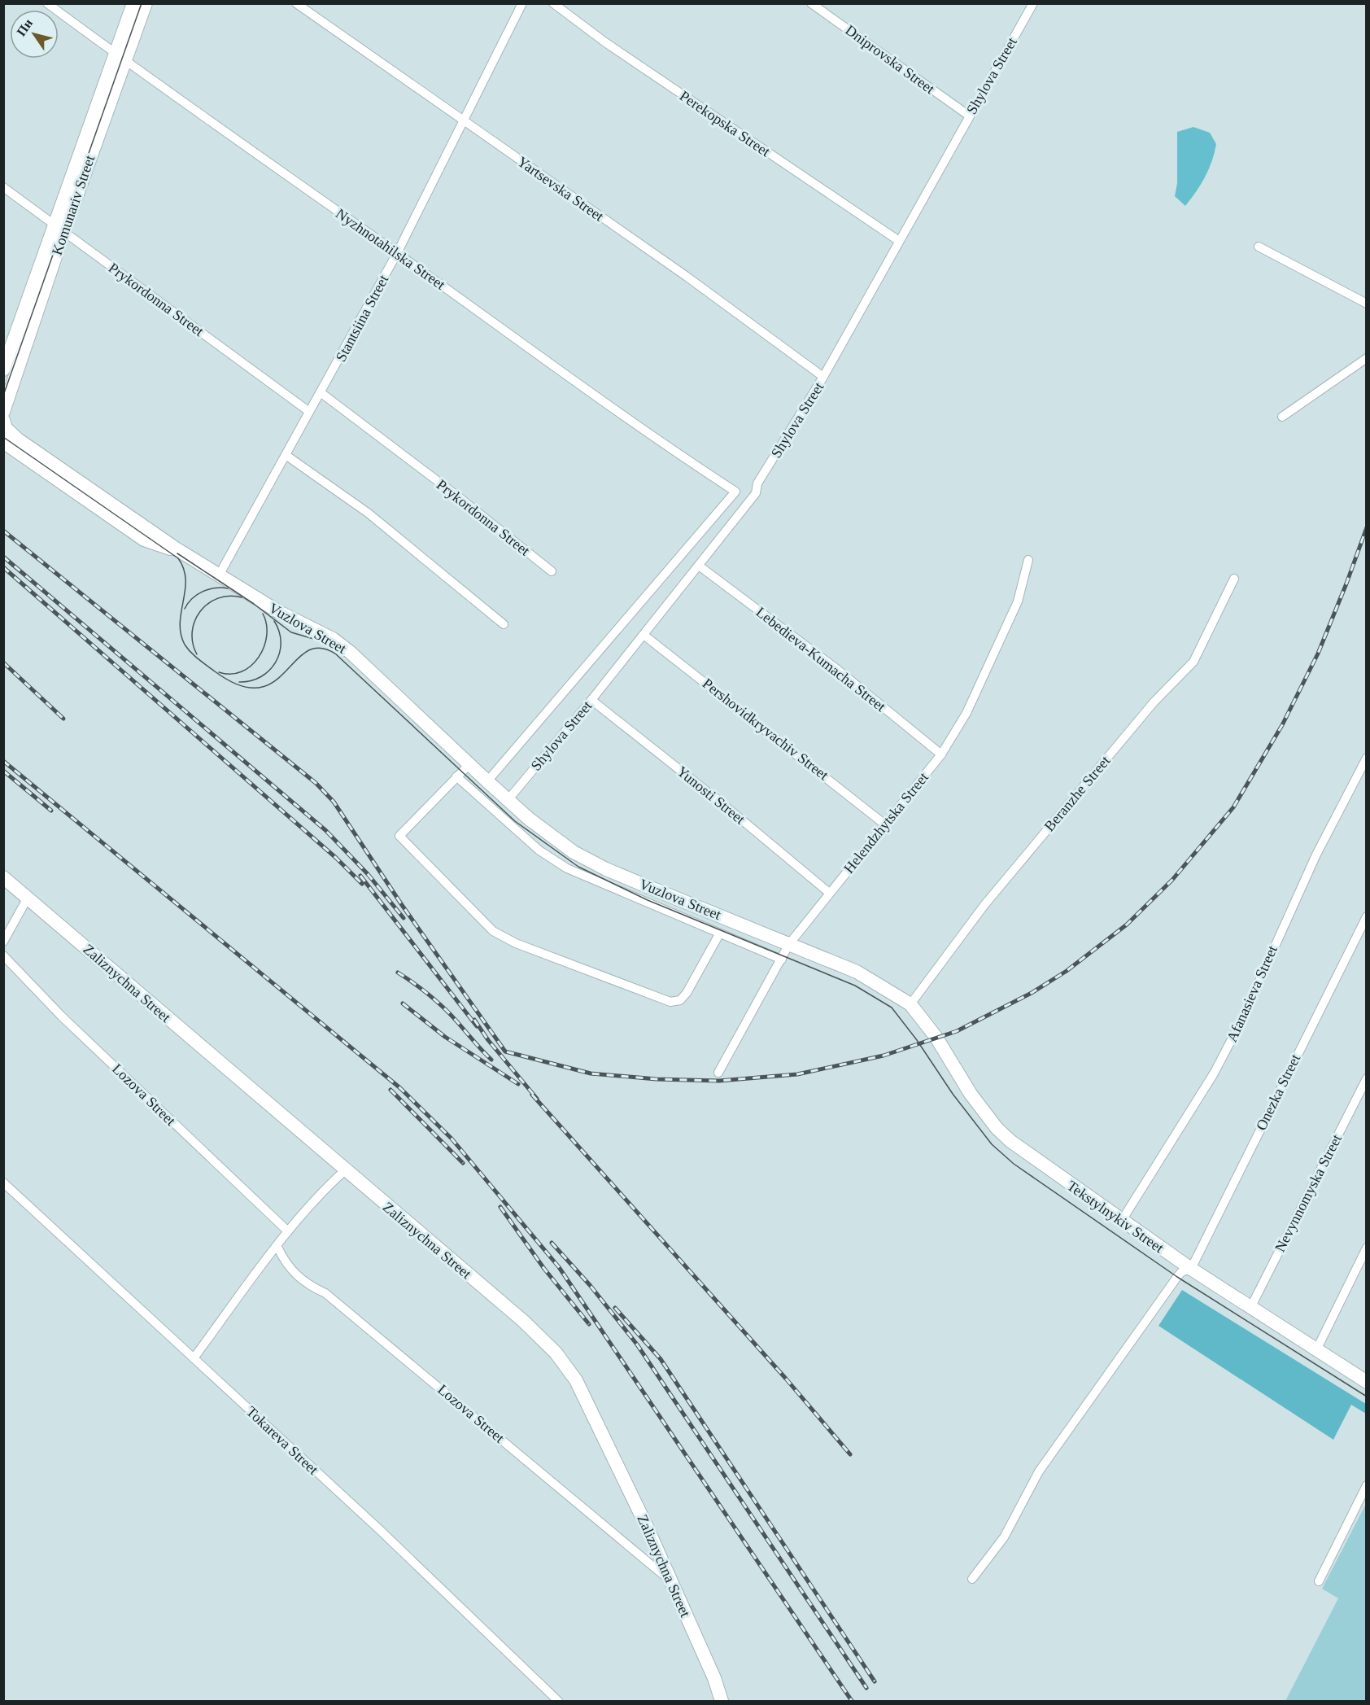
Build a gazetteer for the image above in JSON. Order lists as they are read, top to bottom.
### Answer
{
  "streets": {
    "street": [
      "Dniprovska Street",
      "Shylova Street",
      "Perekopska Street",
      "Yartsevska Street",
      "Komunariv Street",
      "Nyzhnotahilska Street",
      "Prykordonna Street",
      "Stantsiina Street",
      "Vuzlova Street",
      "Lebedieva-Kumacha Street",
      "Pershovidkryvachiv Street",
      "Beranzhe Street",
      "Yunosti Street",
      "Helendzhytska Street",
      "Zaliznychna Street",
      "Afanasieva Street",
      "Onezka Street",
      "Lozova Street",
      "Nevynnomyska Street",
      "Tekstylnykiv Street",
      "Tokareva Street"
    ]
  },
  "crossings": [
    ["Dniprovska Street", "Shylova Street"],
    ["Shylova Street", "Perekopska Street"],
    ["Shylova Street", "Yartsevska Street"],
    ["Shylova Street", "Nyzhnotahilska Street"],
    ["Shylova Street", "Vuzlova Street"],
    ["Shylova Street", "Lebedieva-Kumacha Street"],
    ["Shylova Street", "Pershovidkryvachiv Street"],
    ["Shylova Street", "Yunosti Street"],
    ["Yartsevska Street", "Stantsiina Street"],
    ["Komunariv Street", "Nyzhnotahilska Street"],
    ["Komunariv Street", "Prykordonna Street"],
    ["Nyzhnotahilska Street", "Stantsiina Street"],
    ["Prykordonna Street", "Stantsiina Street"],
    ["Stantsiina Street", "Vuzlova Street"],
    ["Vuzlova Street", "Beranzhe Street"],
    ["Vuzlova Street", "Helendzhytska Street"],
    ["Vuzlova Street", "Tekstylnykiv Street"],
    ["Lebedieva-Kumacha Street", "Helendzhytska Street"],
    ["Pershovidkryvachiv Street", "Helendzhytska Street"],
    ["Beranzhe Street", "Tekstylnykiv Street"],
    ["Yunosti Street", "Helendzhytska Street"],
    ["Zaliznychna Street", "Lozova Street"],
    ["Afanasieva Street", "Tekstylnykiv Street"],
    ["Onezka Street", "Tekstylnykiv Street"],
    ["Nevynnomyska Street", "Tekstylnykiv Street"]
  ],
  "north": "top left"
}
